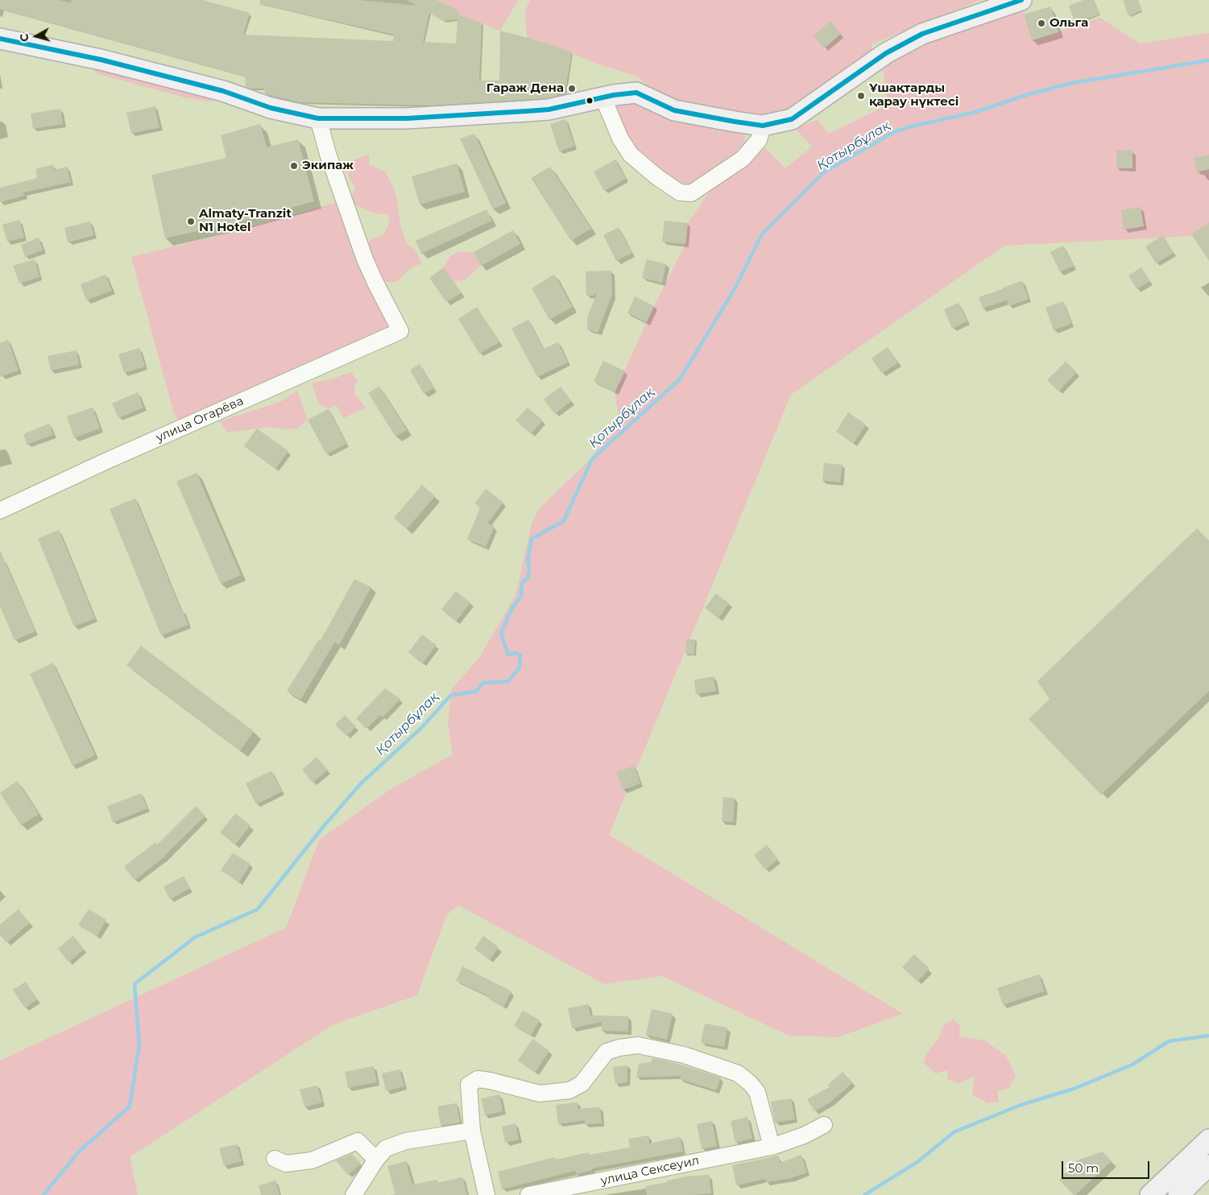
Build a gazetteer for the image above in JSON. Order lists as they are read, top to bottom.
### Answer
{
  "streets": {
    "street": ["улица Огарёва", "улица Сексеуил"]
  },
  "water": ["Қотырбұлақ"],
  "places": [
    "Ольга",
    "Гараж Дена",
    "Ұшақтарды қарау нүктесі",
    "Экипаж",
    "Almaty-Tranzit N1 Hotel"
  ],
  "scale_bar": "50 m",
  "north": "left"
}
